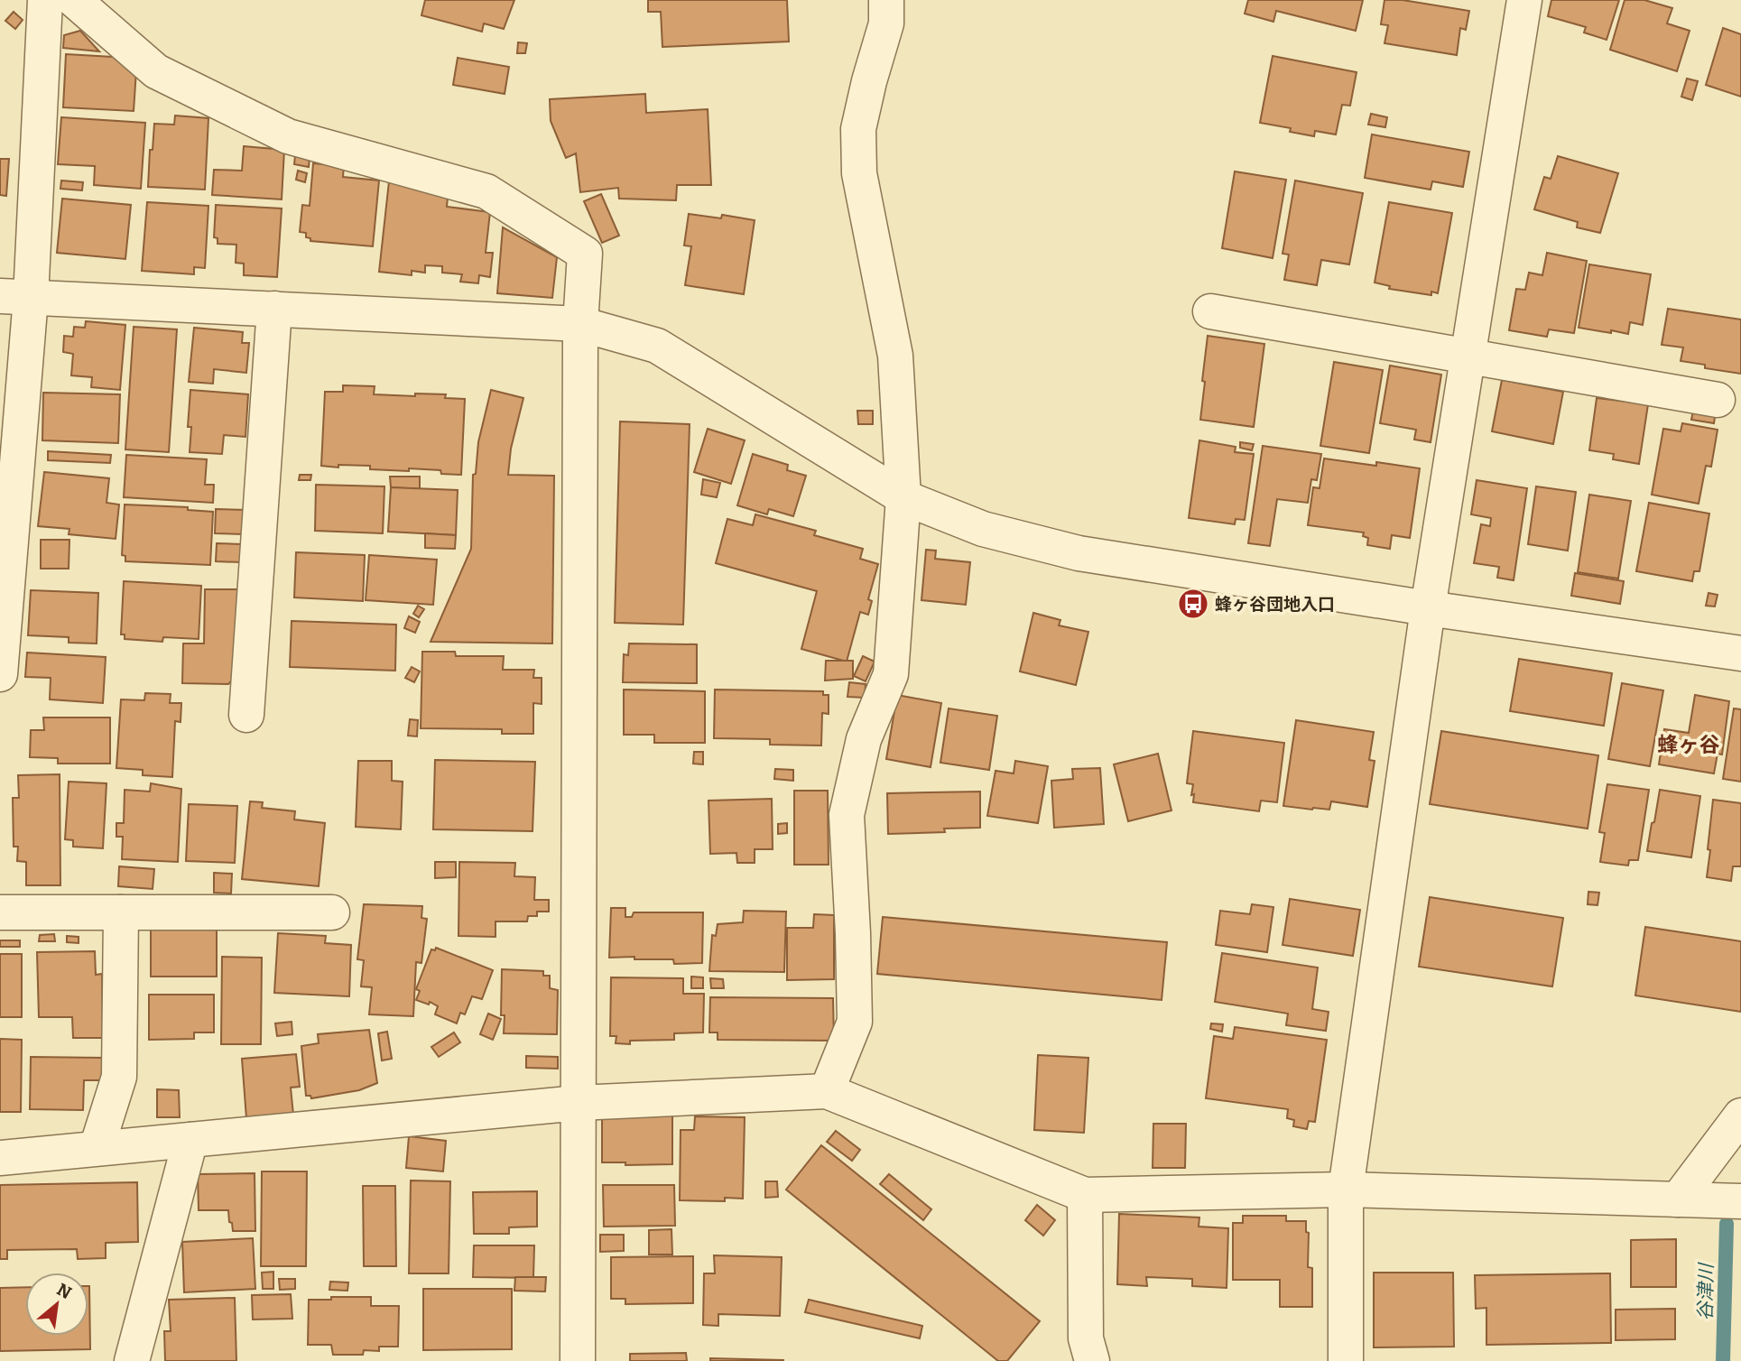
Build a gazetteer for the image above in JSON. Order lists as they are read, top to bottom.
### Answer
{
  "districts": ["蜂ヶ谷"],
  "water": ["谷津川"],
  "places": {
    "bus stop": ["蜂ヶ谷団地入口"]
  },
  "north": "top right"
}
